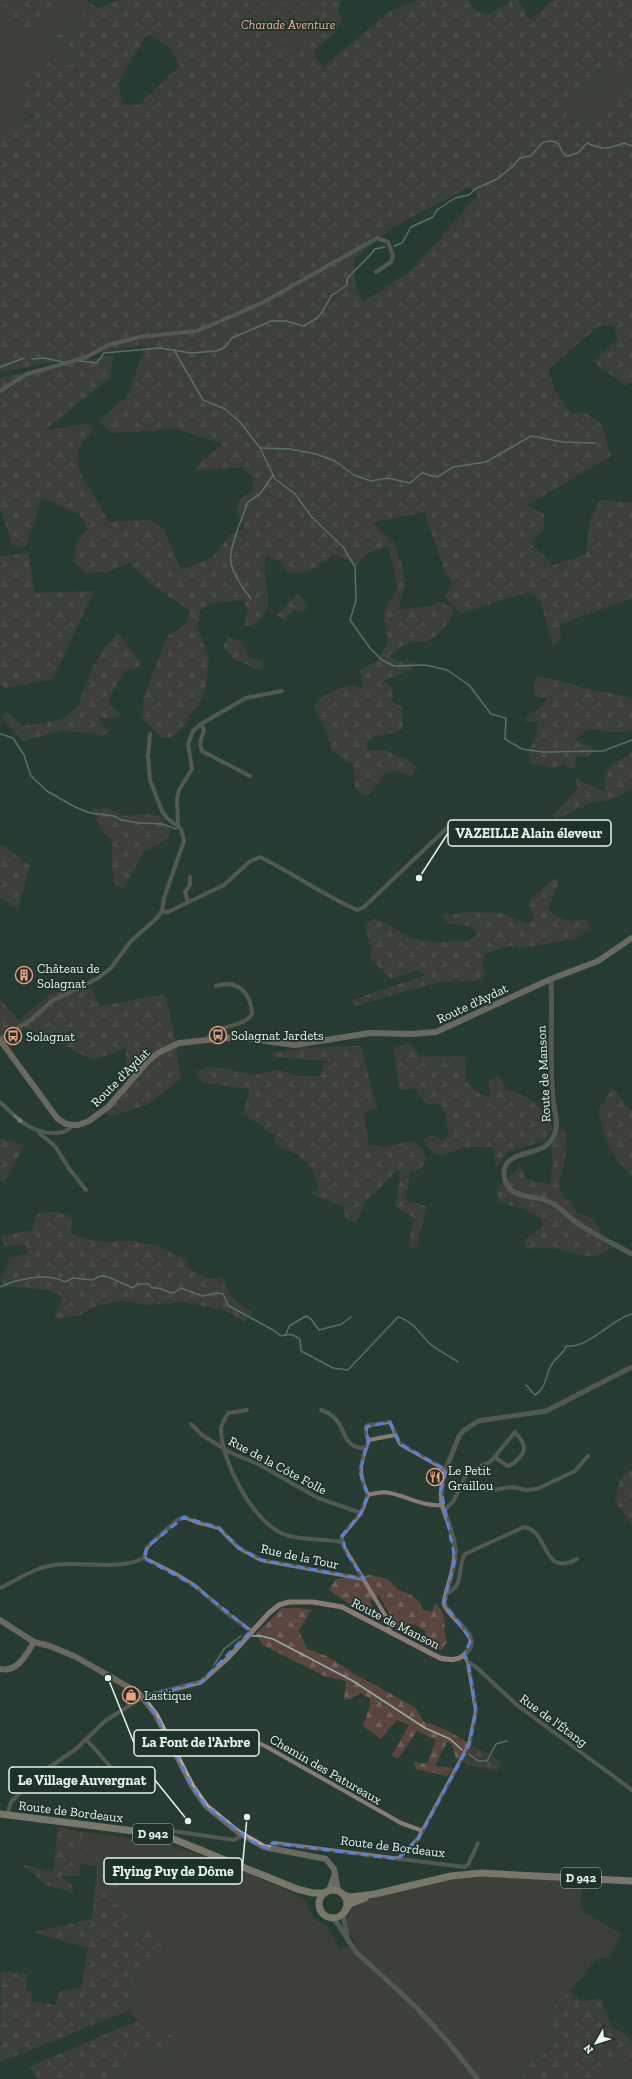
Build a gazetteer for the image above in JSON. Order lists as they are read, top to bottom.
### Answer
{
  "streets": {
    "main road": ["Route d'Aydat", "Route de Bordeaux", "D 942"],
    "street": [
      "Route de Manson",
      "Rue de la Côte Folle",
      "Rue de la Tour",
      "Rue de l'Étang",
      "Chemin des Patureaux"
    ]
  },
  "crossings": [
    ["Route d'Aydat", "Route de Manson"]
  ],
  "parks": ["Charade Aventure"],
  "places": {
    "other": [
      "VAZEILLE Alain éleveur",
      "La Font de l'Arbre",
      "Flying Puy de Dôme",
      "Le Village Auvergnat"
    ],
    "building": ["Château de Solagnat"],
    "bus stop": ["Solagnat Jardets", "Solagnat"],
    "restaurant": ["Le Petit Graillou"],
    "shop": ["Lastique"]
  },
  "north": "bottom left"
}
